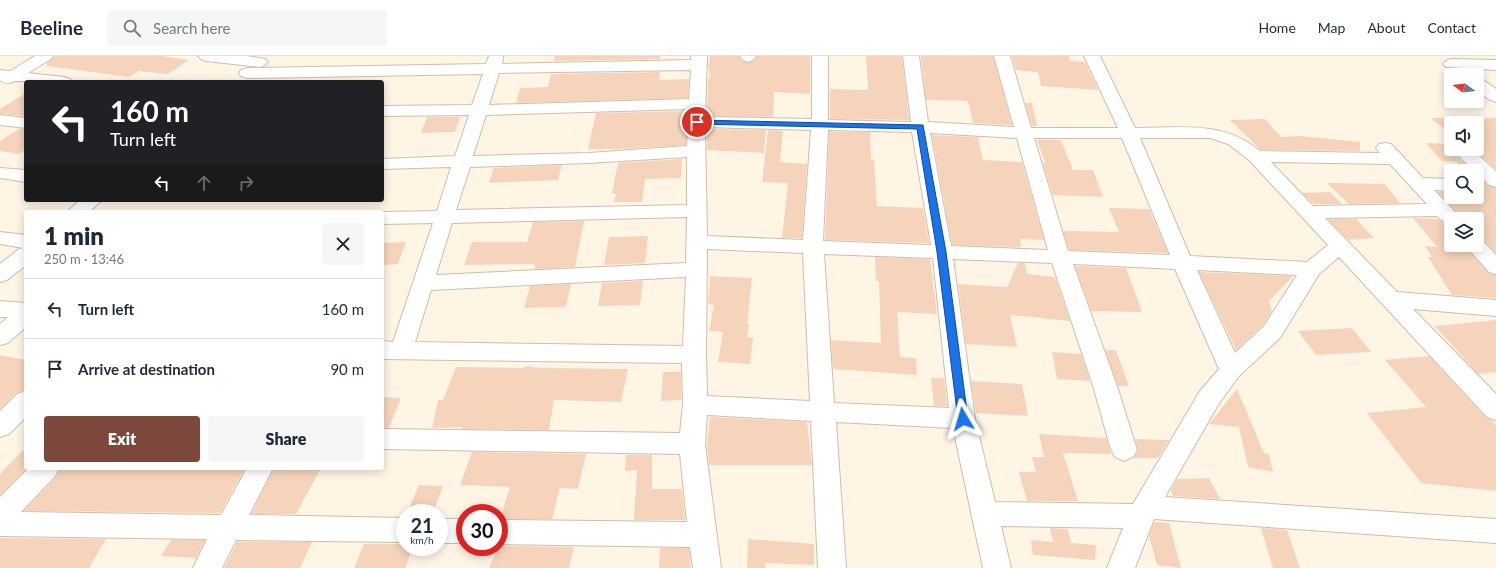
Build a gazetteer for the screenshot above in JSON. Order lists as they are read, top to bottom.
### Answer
{
  "north": "left",
  "page": {
    "header": "Beeline",
    "search": "Search here",
    "nav": [
      "Home",
      "Map",
      "About",
      "Contact"
    ],
    "turn": ["160 m", "Turn left"],
    "heading": ["1 min", "250 m · 13:46"],
    "list": [
      {
        "name": "Turn left",
        "value": "160 m"
      },
      {
        "name": "Arrive at destination",
        "value": "90 m"
      }
    ],
    "buttons": ["Exit", "Share"],
    "speed": "21 km/h",
    "limit": "30"
  }
}
